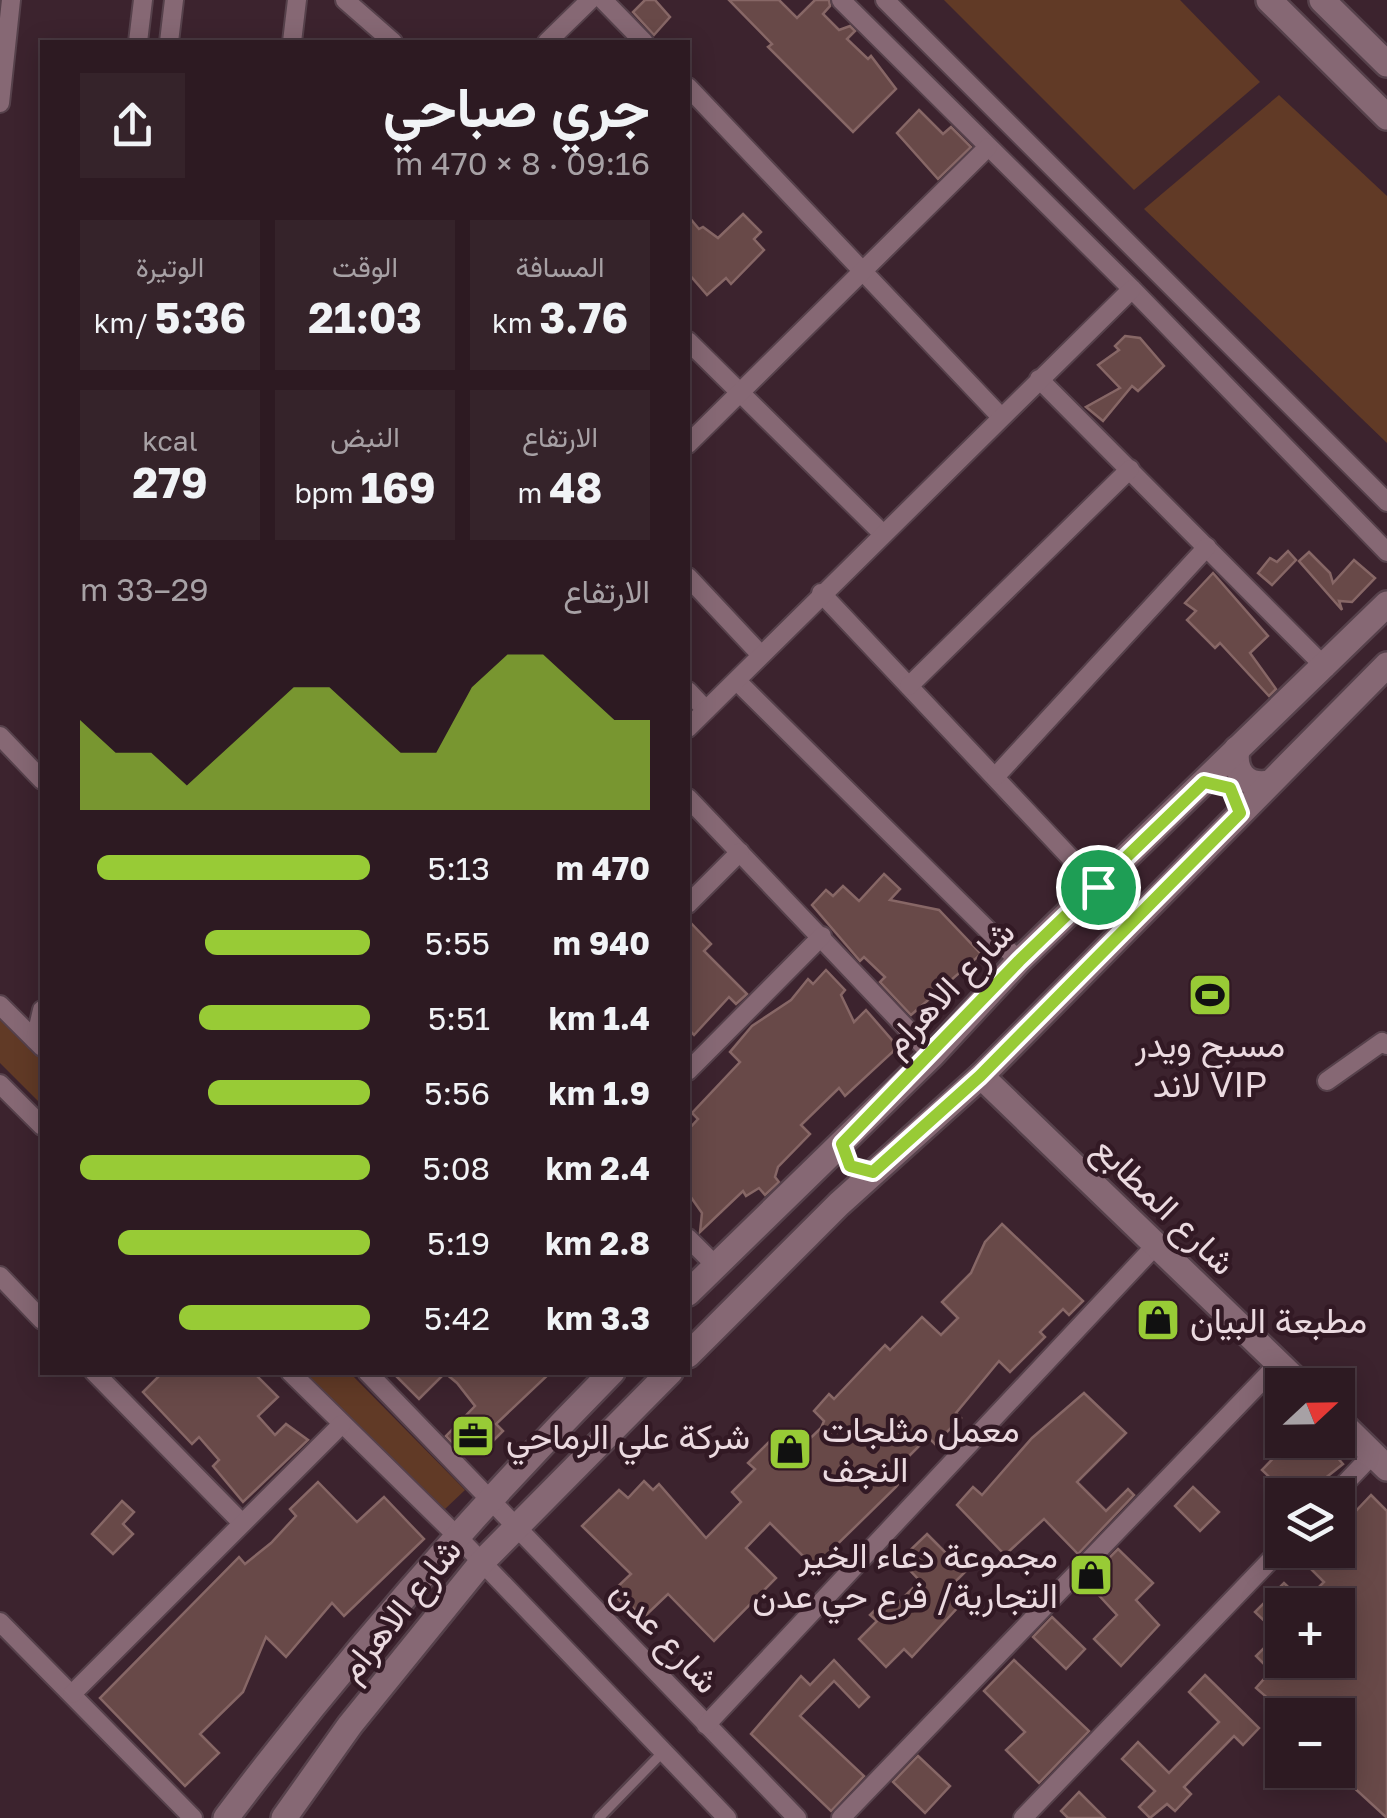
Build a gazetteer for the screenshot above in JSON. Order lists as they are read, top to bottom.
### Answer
{
  "streets": {
    "main road": ["شارع الاهرام", "شارع المطابع"],
    "street": ["شارع عدن"]
  },
  "crossings": [
    ["شارع الاهرام", "شارع عدن"]
  ],
  "places": {
    "sports": ["مسبح ويدر لاند VIP"],
    "shop": ["مطبعة البيان", "معمل مثلجات النجف", "مجموعة دعاء الخير التجارية/ فرع حي عدن"],
    "office": ["شركة علي الرماحي"]
  },
  "north": "right",
  "page": {
    "heading": ["جري صباحي", "09:16 · 8 × 470 m"],
    "stats": [
      ["المسافة", "3.76 km"],
      ["الوقت", "21:03"],
      ["الوتيرة", "5:36 /km"],
      ["الارتفاع", "48 m"],
      ["النبض", "169 bpm"],
      ["kcal", "279"]
    ],
    "chart": ["الارتفاع", "29–33 m"],
    "list": [
      {
        "name": "470 m",
        "note": "5:13"
      },
      {
        "name": "940 m",
        "note": "5:55"
      },
      {
        "name": "1.4 km",
        "note": "5:51"
      },
      {
        "name": "1.9 km",
        "note": "5:56"
      },
      {
        "name": "2.4 km",
        "note": "5:08"
      },
      {
        "name": "2.8 km",
        "note": "5:19"
      },
      {
        "name": "3.3 km",
        "note": "5:42"
      }
    ],
    "map_buttons": ["+", "−"]
  }
}
